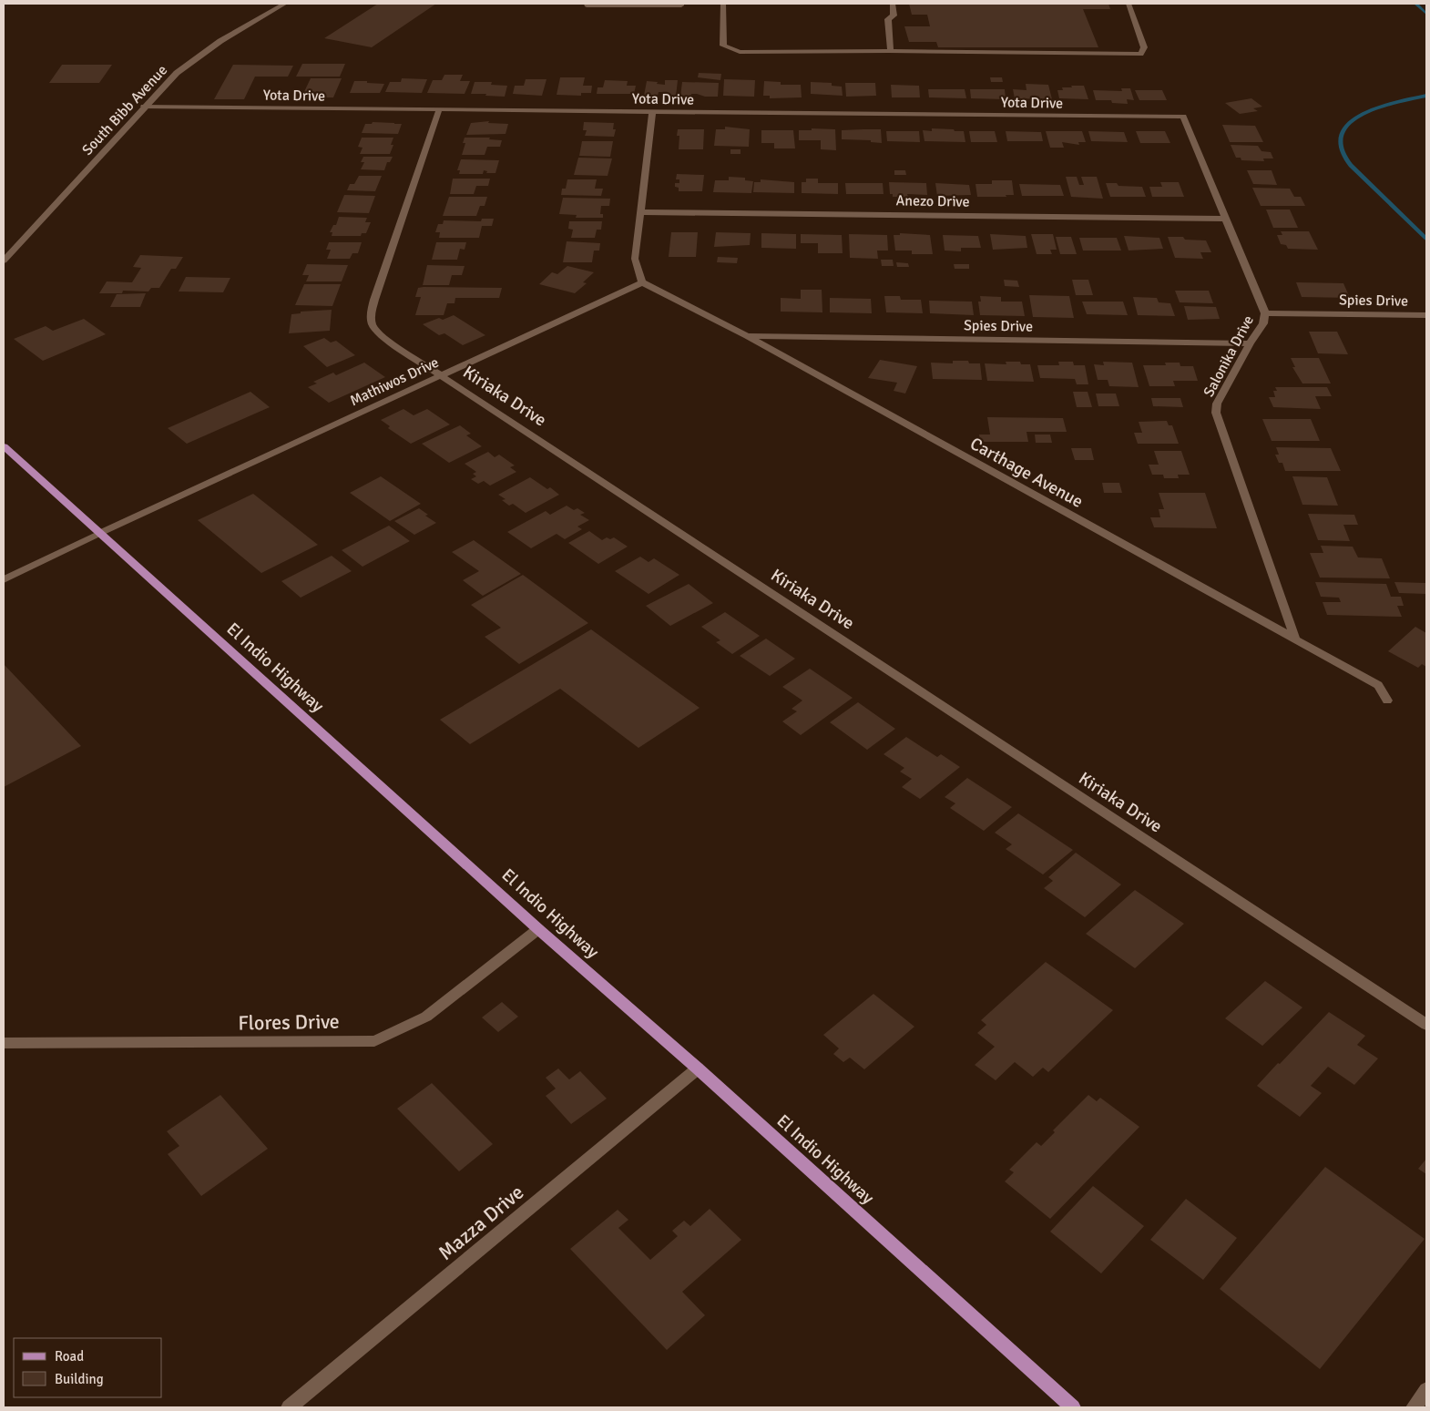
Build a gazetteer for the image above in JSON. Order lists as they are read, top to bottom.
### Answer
{
  "streets": {
    "main road": ["El Indio Highway"],
    "street": [
      "Yota Drive",
      "South Bibb Avenue",
      "Anezo Drive",
      "Spies Drive",
      "Salonika Drive",
      "Mathiwos Drive",
      "Kiriaka Drive",
      "Carthage Avenue",
      "Flores Drive",
      "Mazza Drive"
    ]
  },
  "crossings": [
    ["Yota Drive", "South Bibb Avenue"],
    ["Yota Drive", "Salonika Drive"],
    ["Yota Drive", "Kiriaka Drive"],
    ["Anezo Drive", "Salonika Drive"],
    ["Spies Drive", "Salonika Drive"],
    ["Spies Drive", "Carthage Avenue"],
    ["Salonika Drive", "Carthage Avenue"],
    ["Mathiwos Drive", "Kiriaka Drive"],
    ["Mathiwos Drive", "Carthage Avenue"],
    ["Mathiwos Drive", "El Indio Highway"],
    ["El Indio Highway", "Flores Drive"],
    ["El Indio Highway", "Mazza Drive"]
  ],
  "legend": ["Road", "Building"]
}
